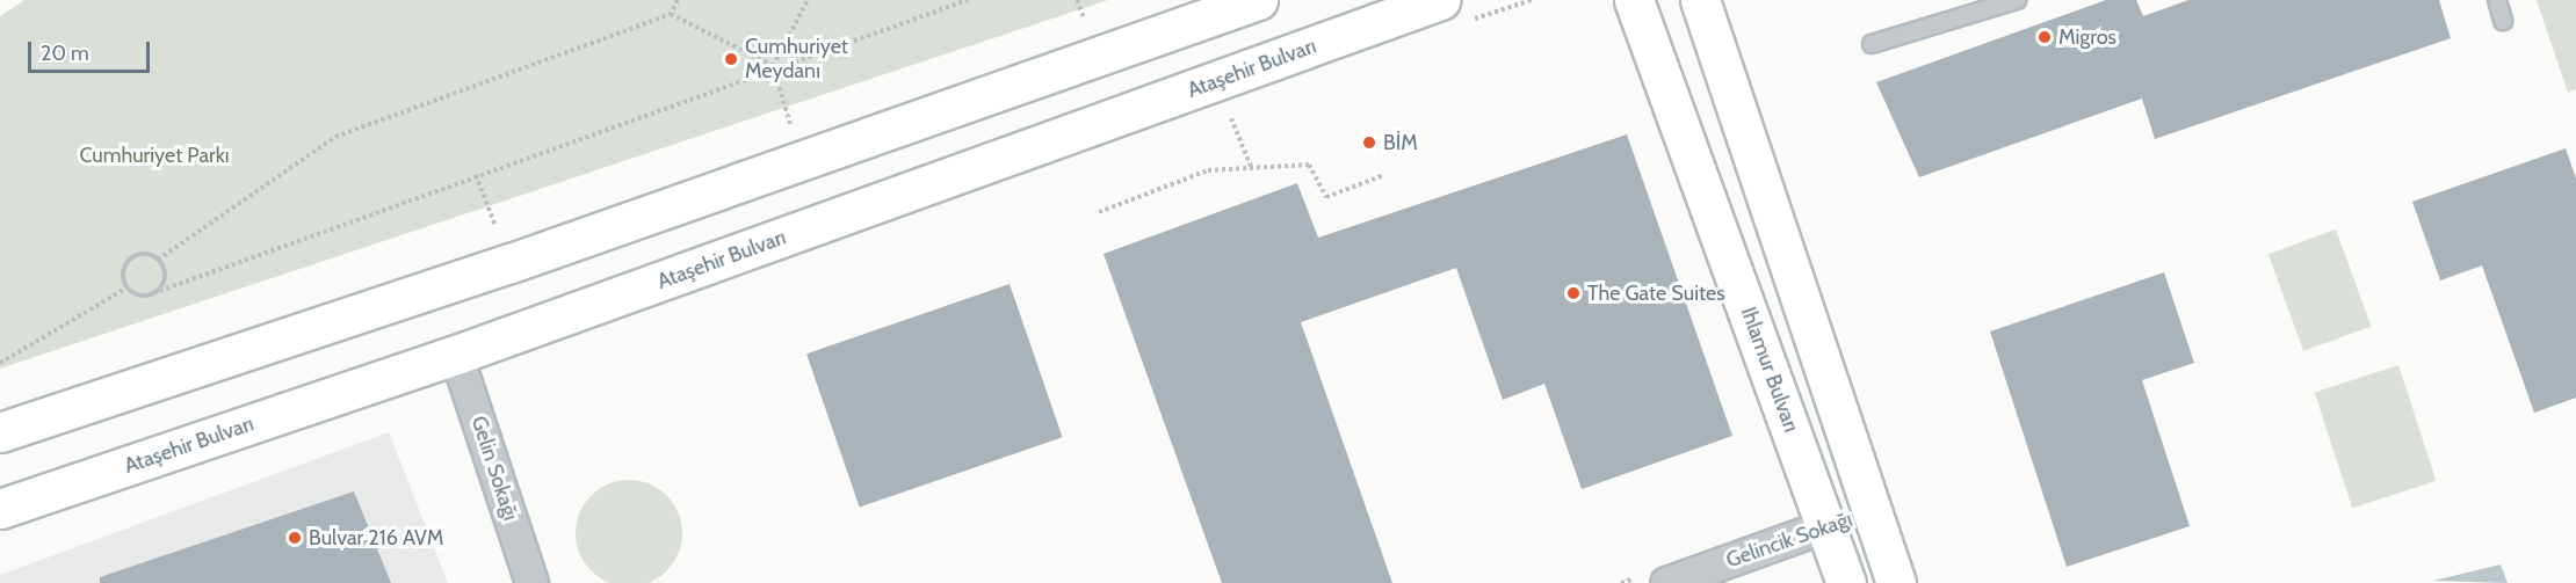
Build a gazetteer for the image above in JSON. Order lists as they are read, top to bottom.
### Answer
{
  "streets": {
    "main road": ["Ataşehir Bulvarı", "Ihlamur Bulvarı", "Gelincik Sokağı"],
    "street": ["Gelin Sokağı"]
  },
  "crossings": [
    ["Ataşehir Bulvarı", "Gelin Sokağı"],
    ["Ihlamur Bulvarı", "Gelincik Sokağı"]
  ],
  "parks": ["Cumhuriyet Parkı"],
  "places": [
    "Migros",
    "Cumhuriyet Meydanı",
    "BİM",
    "The Gate Suites",
    "Bulvar 216 AVM"
  ],
  "scale_bar": "20 m"
}
